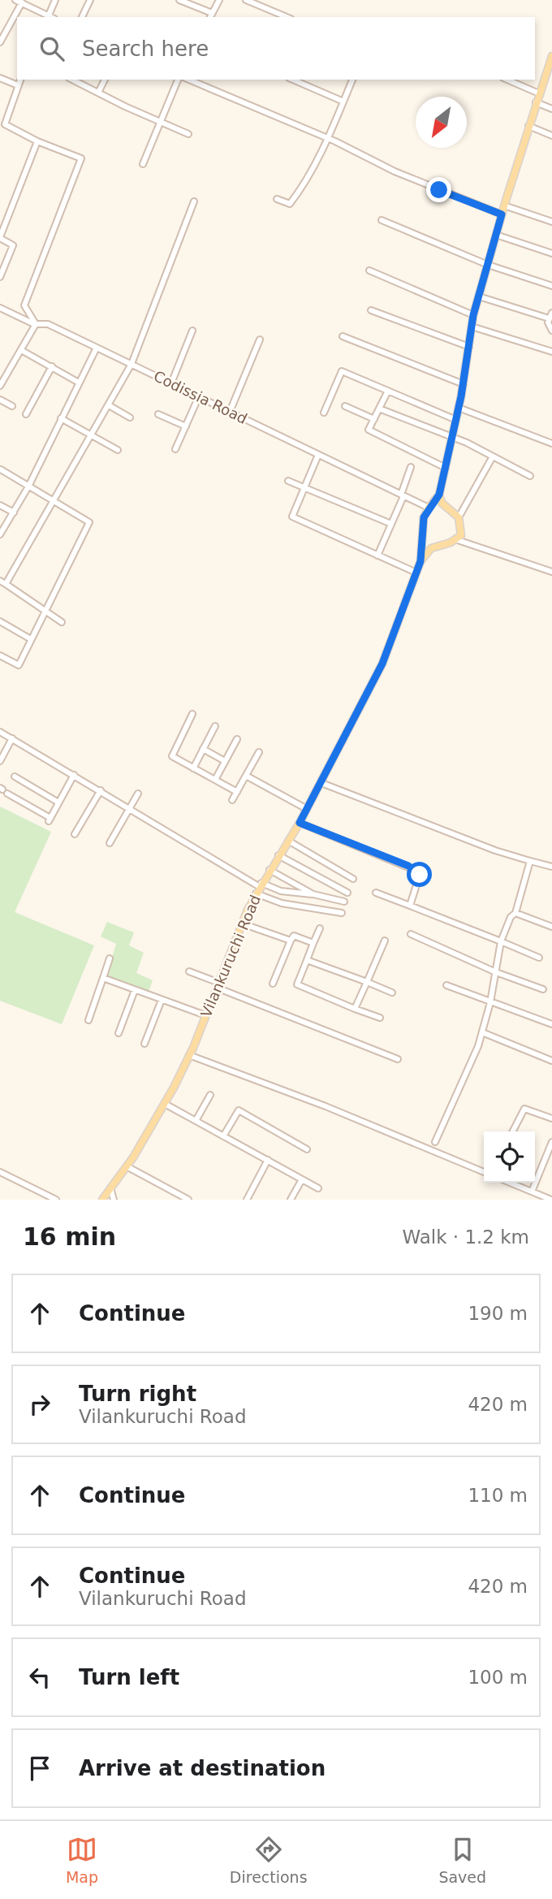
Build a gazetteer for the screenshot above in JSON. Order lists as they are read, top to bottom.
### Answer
{
  "streets": {
    "main road": ["Vilankuruchi Road"],
    "street": ["Codissia Road"]
  },
  "north": "bottom left",
  "page": {
    "search": "Search here",
    "heading": ["16 min", "Walk · 1.2 km"],
    "list": [
      ["Continue", "190 m"],
      ["Turn right", "Vilankuruchi Road", "420 m"],
      ["Continue", "110 m"],
      ["Continue", "Vilankuruchi Road", "420 m"],
      ["Turn left", "100 m"],
      "Arrive at destination"
    ],
    "nav": ["Map", "Directions", "Saved"]
  }
}
